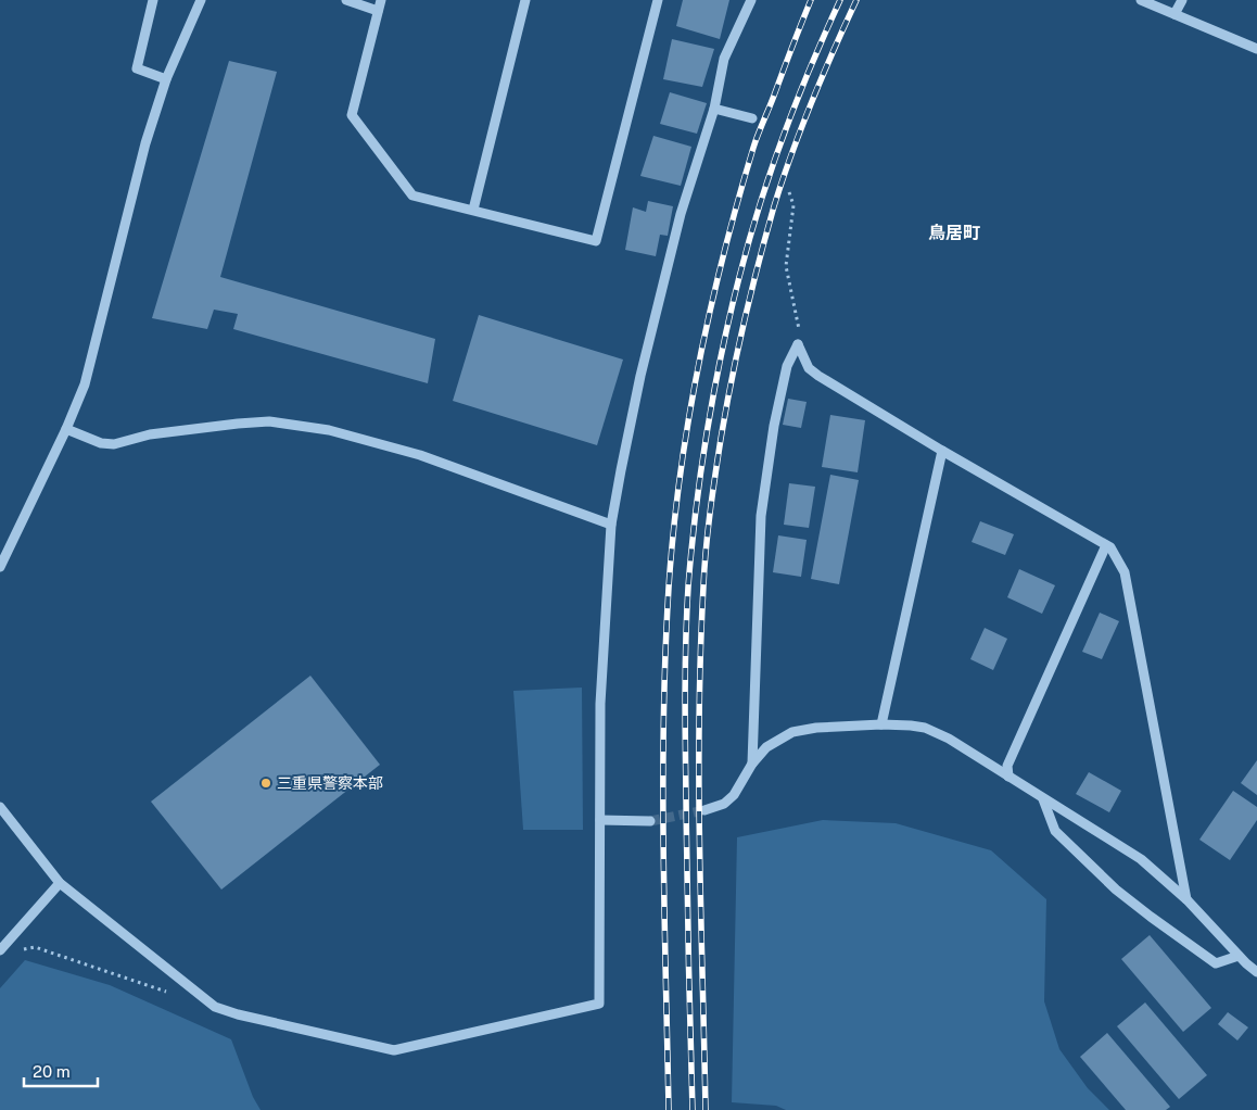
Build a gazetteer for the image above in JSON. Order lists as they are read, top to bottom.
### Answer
{
  "districts": ["鳥居町"],
  "places": ["三重県警察本部"],
  "scale_bar": "20 m"
}
